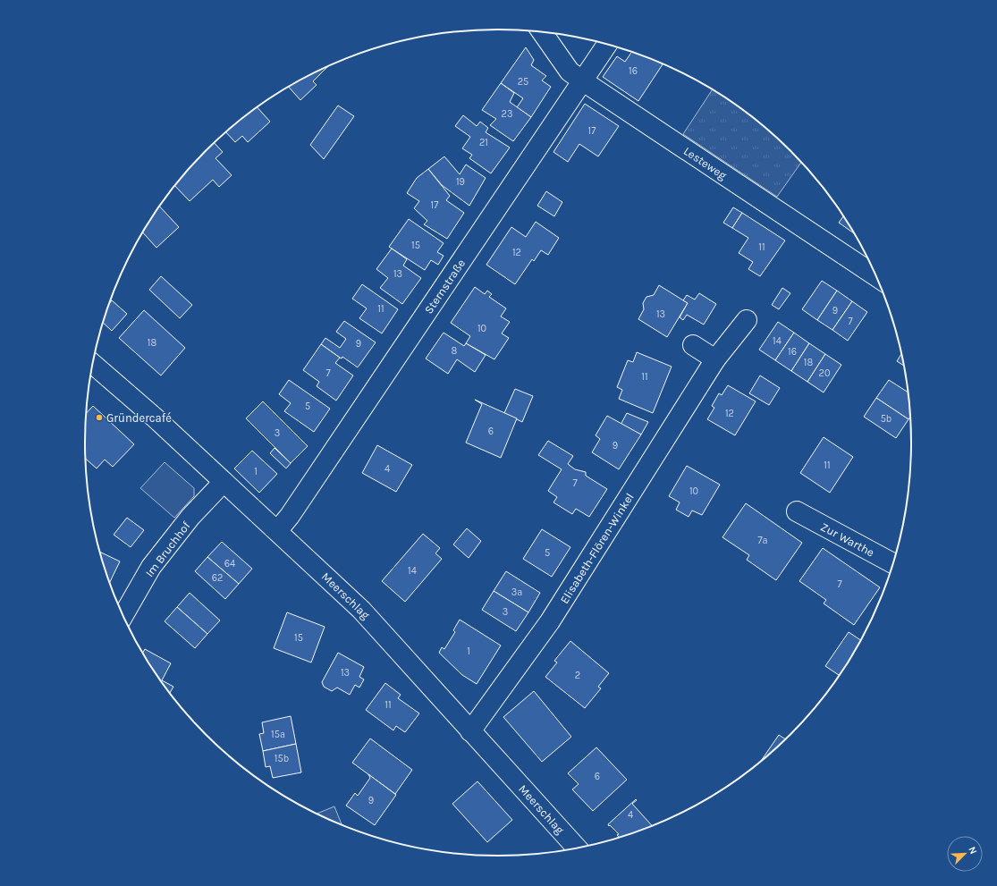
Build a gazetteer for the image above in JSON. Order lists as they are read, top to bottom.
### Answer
{
  "streets": {
    "street": [
      "Lesteweg",
      "Sternstraße",
      "Zur Warthe",
      "Elisabeth-Flören-Winkel",
      "Im Bruchhof",
      "Meerschlag"
    ]
  },
  "crossings": [
    ["Lesteweg", "Sternstraße"],
    ["Sternstraße", "Meerschlag"],
    ["Elisabeth-Flören-Winkel", "Meerschlag"],
    ["Im Bruchhof", "Meerschlag"]
  ],
  "places": ["Gründercafé"],
  "house_numbers": [
    "16",
    "25",
    "23",
    "17",
    "21",
    "19",
    "17",
    "15",
    "11",
    "12",
    "13",
    "11",
    "9",
    "13",
    "7",
    "10",
    "14",
    "18",
    "9",
    "8",
    "16",
    "18",
    "7",
    "20",
    "11",
    "5",
    "12",
    "5b",
    "6",
    "3",
    "9",
    "11",
    "4",
    "1",
    "7",
    "10",
    "7a",
    "5",
    "64",
    "14",
    "62",
    "7",
    "3a",
    "3",
    "15",
    "1",
    "13",
    "2",
    "11",
    "15a",
    "15b",
    "6",
    "9",
    "4"
  ],
  "north": "top right"
}
